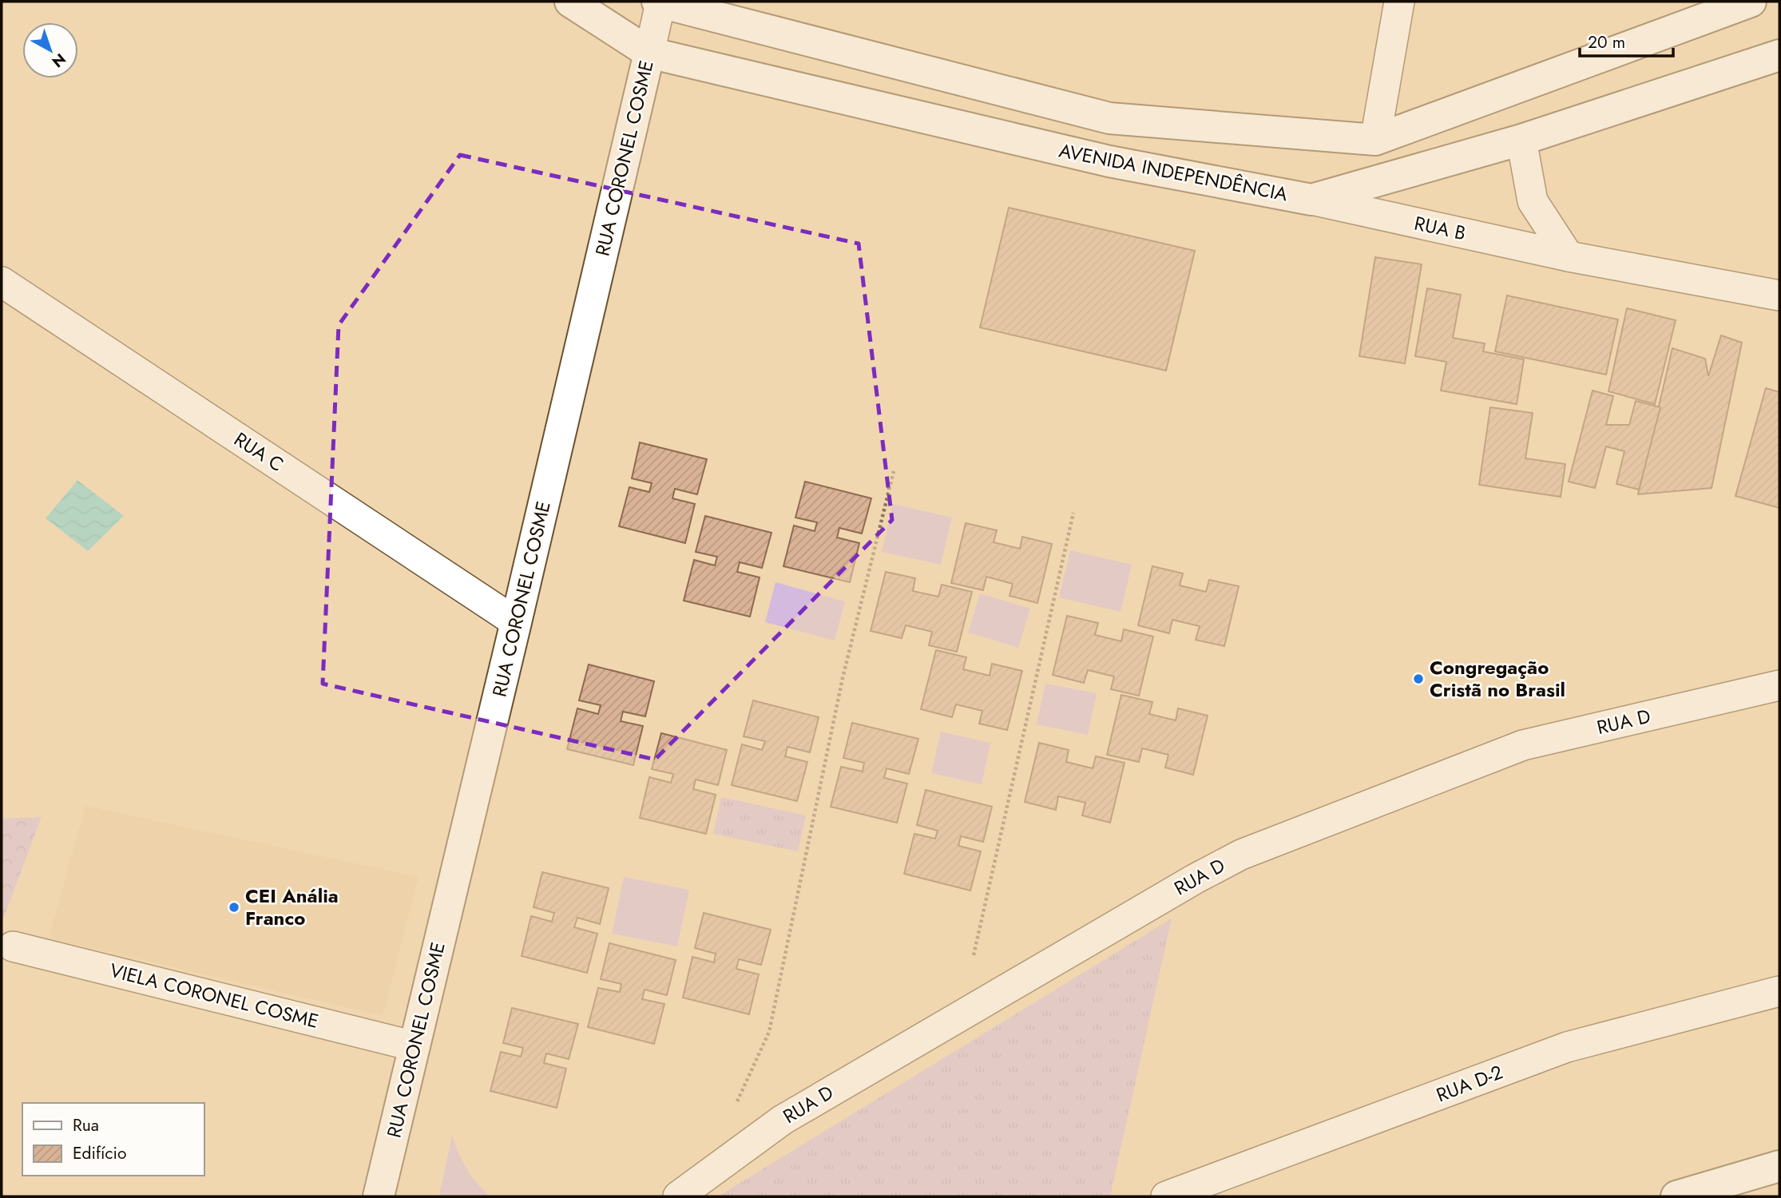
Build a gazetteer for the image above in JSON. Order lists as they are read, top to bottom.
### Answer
{
  "streets": {
    "main road": ["RUA CORONEL COSME", "AVENIDA INDEPENDÊNCIA"],
    "street": [
      "RUA B",
      "RUA C",
      "RUA D",
      "VIELA CORONEL COSME",
      "RUA D-2"
    ]
  },
  "crossings": [
    ["RUA CORONEL COSME", "AVENIDA INDEPENDÊNCIA"],
    ["RUA CORONEL COSME", "RUA C"],
    ["RUA CORONEL COSME", "VIELA CORONEL COSME"],
    ["AVENIDA INDEPENDÊNCIA", "RUA B"]
  ],
  "places": ["Congregação Cristã no Brasil", "CEI Anália Franco"],
  "legend": ["Rua", "Edifício"],
  "scale_bar": "20 m",
  "north": "bottom right"
}
